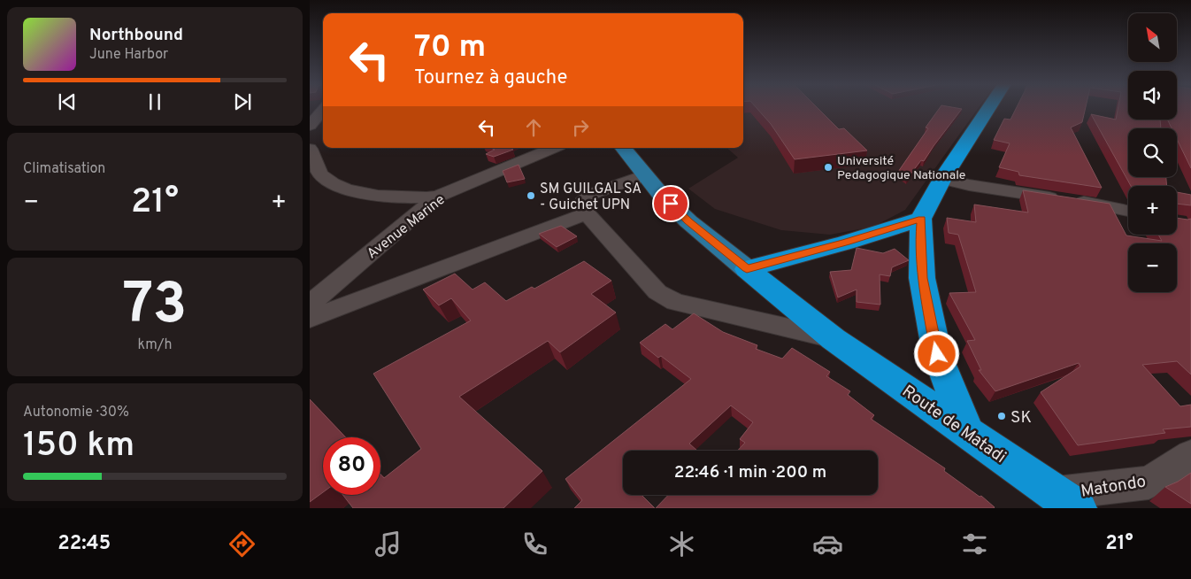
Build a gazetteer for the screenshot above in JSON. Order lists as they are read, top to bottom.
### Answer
{
  "streets": {
    "highway": ["Route de Matadi"],
    "street": ["Avenue Marine", "Matondo"]
  },
  "crossings": [
    ["Route de Matadi", "Matondo"]
  ],
  "places": ["Université Pedagogique Nationale", "SM GUILGAL SA - Guichet UPN", "SK"],
  "north": "top left",
  "page": {
    "map_buttons": ["+", "−"],
    "turn": ["70 m", "Tournez à gauche"],
    "song": ["Northbound", "June Harbor"],
    "tile": [
      "Climatisation",
      ["73", "km/h"],
      ["Autonomie · 30%", "150 km"]
    ],
    "heat": ["−", "21°", "+"],
    "limit": "80",
    "trip": "22:46 · 1 min · 200 m",
    "tabs": ["22:45", "21°"]
  }
}
